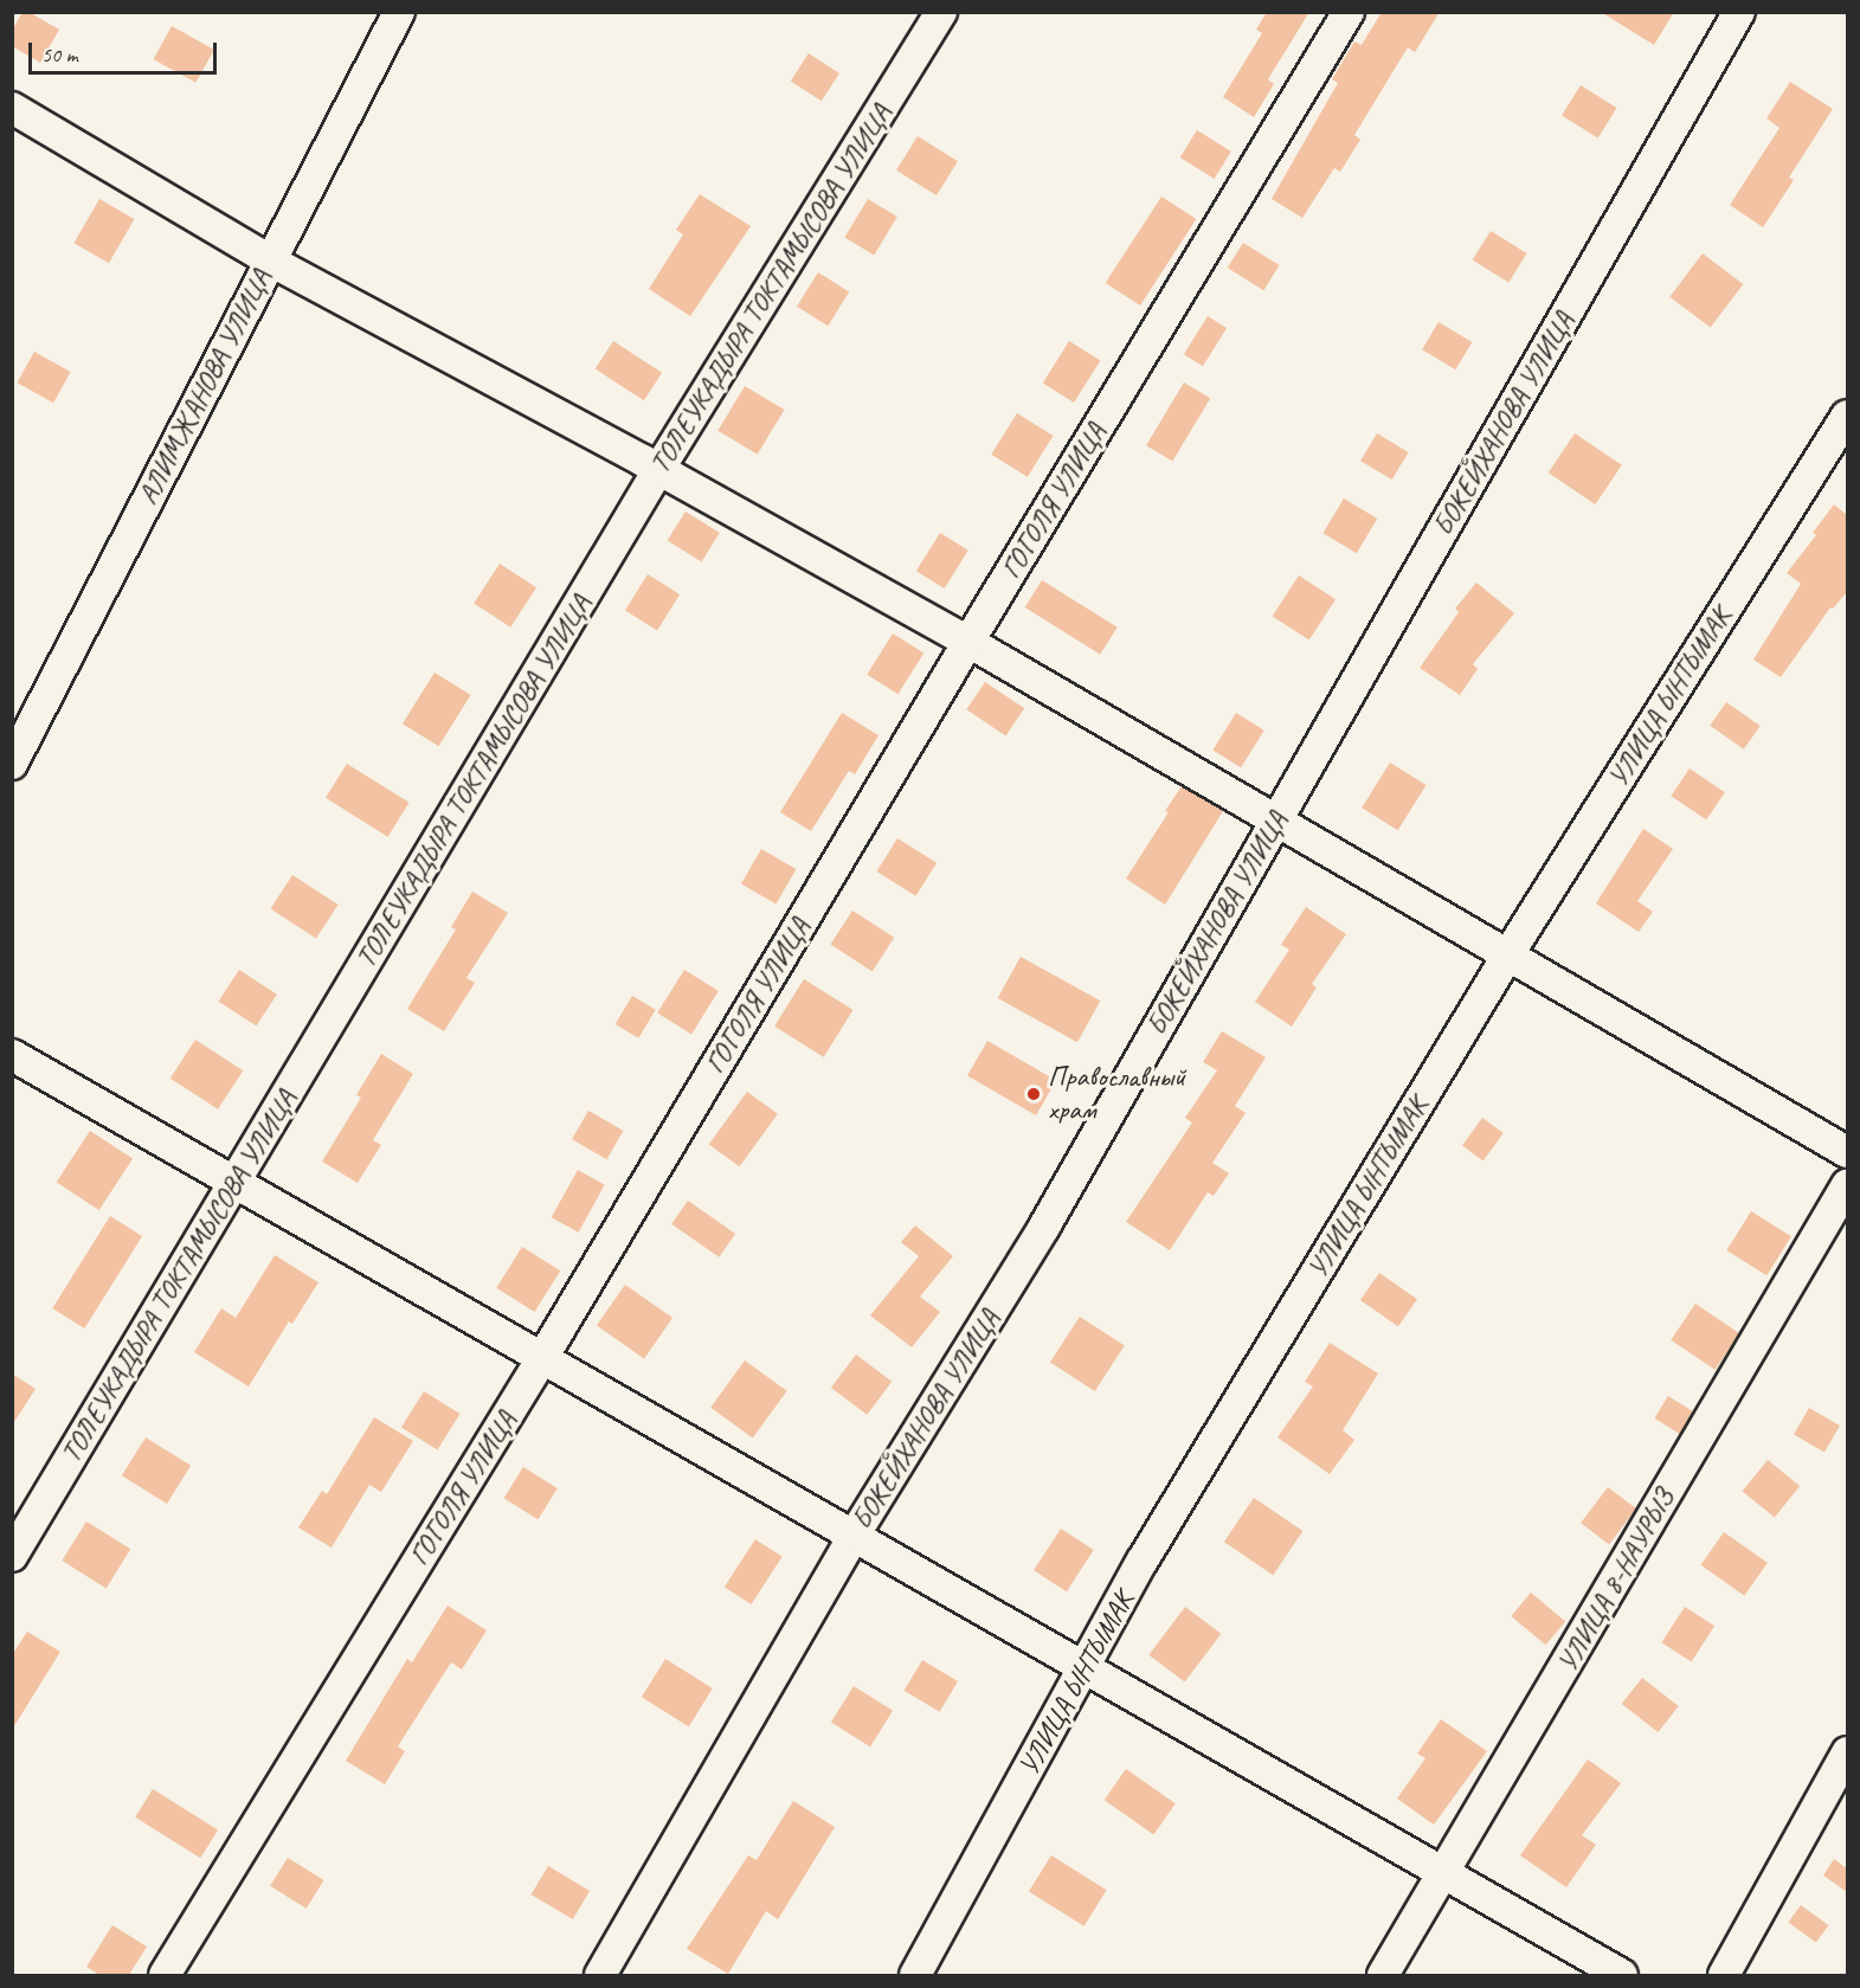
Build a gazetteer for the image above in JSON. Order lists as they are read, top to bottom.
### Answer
{
  "streets": {
    "street": [
      "ТОЛЕУКАДЫРА ТОКТАМЫСОВА УЛИЦА",
      "АЛИМЖАНОВА УЛИЦА",
      "БОКЕЙХАНОВА УЛИЦА",
      "ГОГОЛЯ УЛИЦА",
      "УЛИЦА ЫНТЫМАК",
      "УЛИЦА 8-НАУРЫЗ"
    ]
  },
  "places": ["Православный храм"],
  "scale_bar": "50 m"
}
